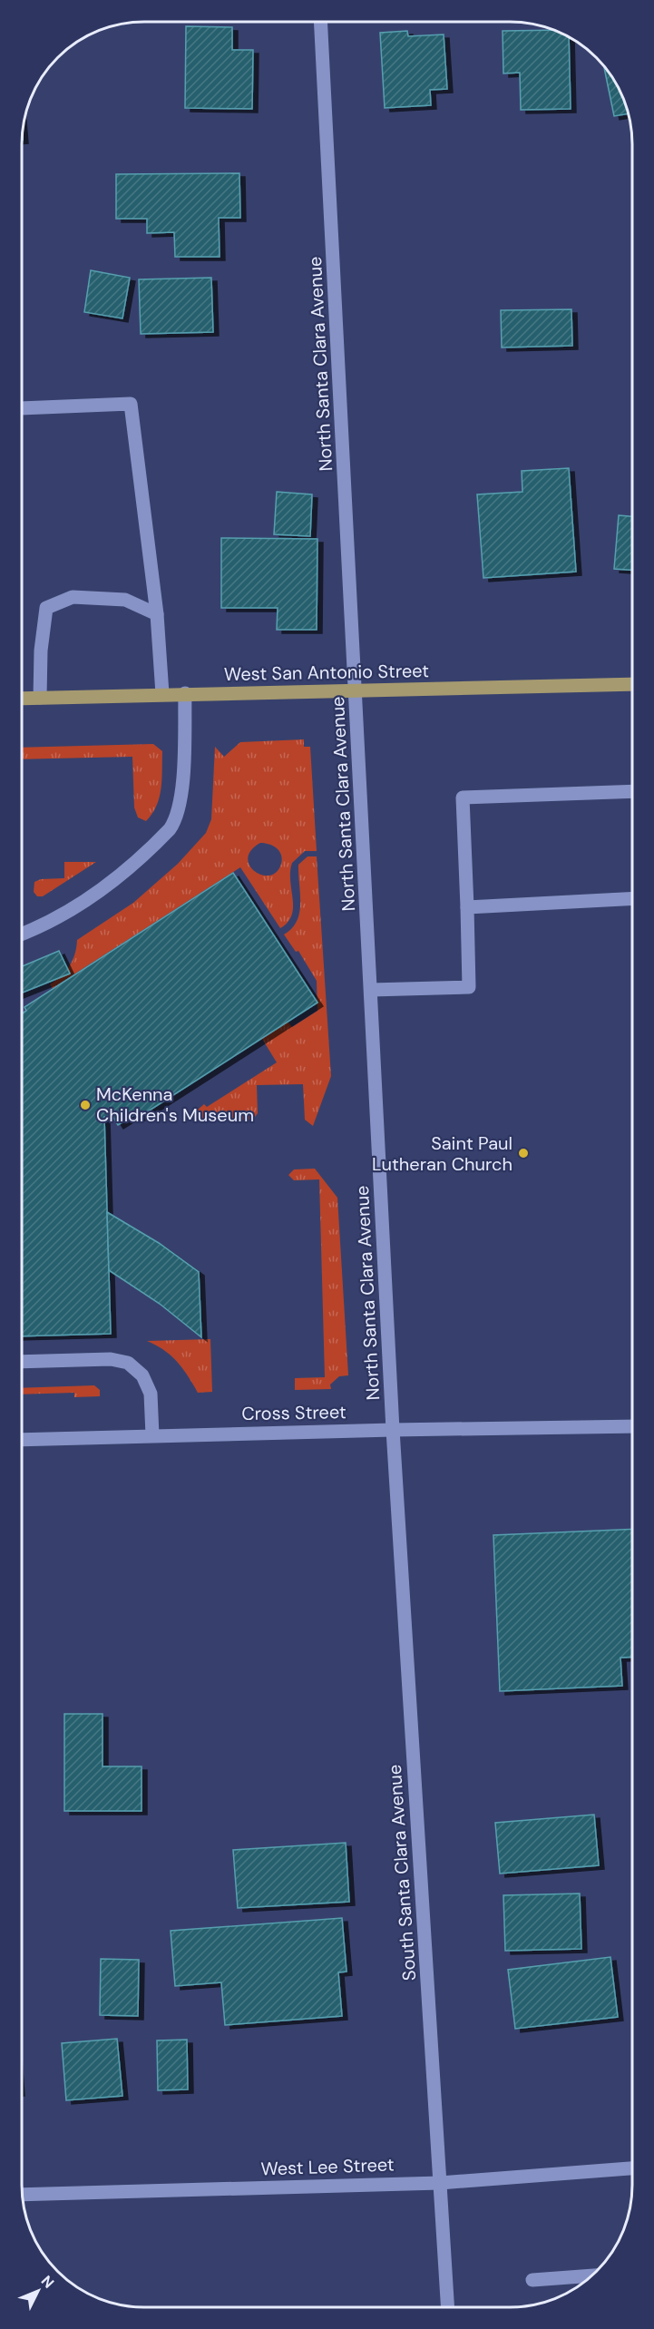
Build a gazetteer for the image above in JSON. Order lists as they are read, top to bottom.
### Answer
{
  "streets": {
    "main road": ["West San Antonio Street"],
    "street": [
      "North Santa Clara Avenue",
      "Cross Street",
      "South Santa Clara Avenue",
      "West Lee Street"
    ]
  },
  "crossings": [
    ["North Santa Clara Avenue", "West San Antonio Street"],
    ["North Santa Clara Avenue", "Cross Street"],
    ["North Santa Clara Avenue", "South Santa Clara Avenue"],
    ["Cross Street", "South Santa Clara Avenue"],
    ["South Santa Clara Avenue", "West Lee Street"]
  ],
  "places": ["McKenna Children's Museum", "Saint Paul Lutheran Church"],
  "north": "top right"
}
